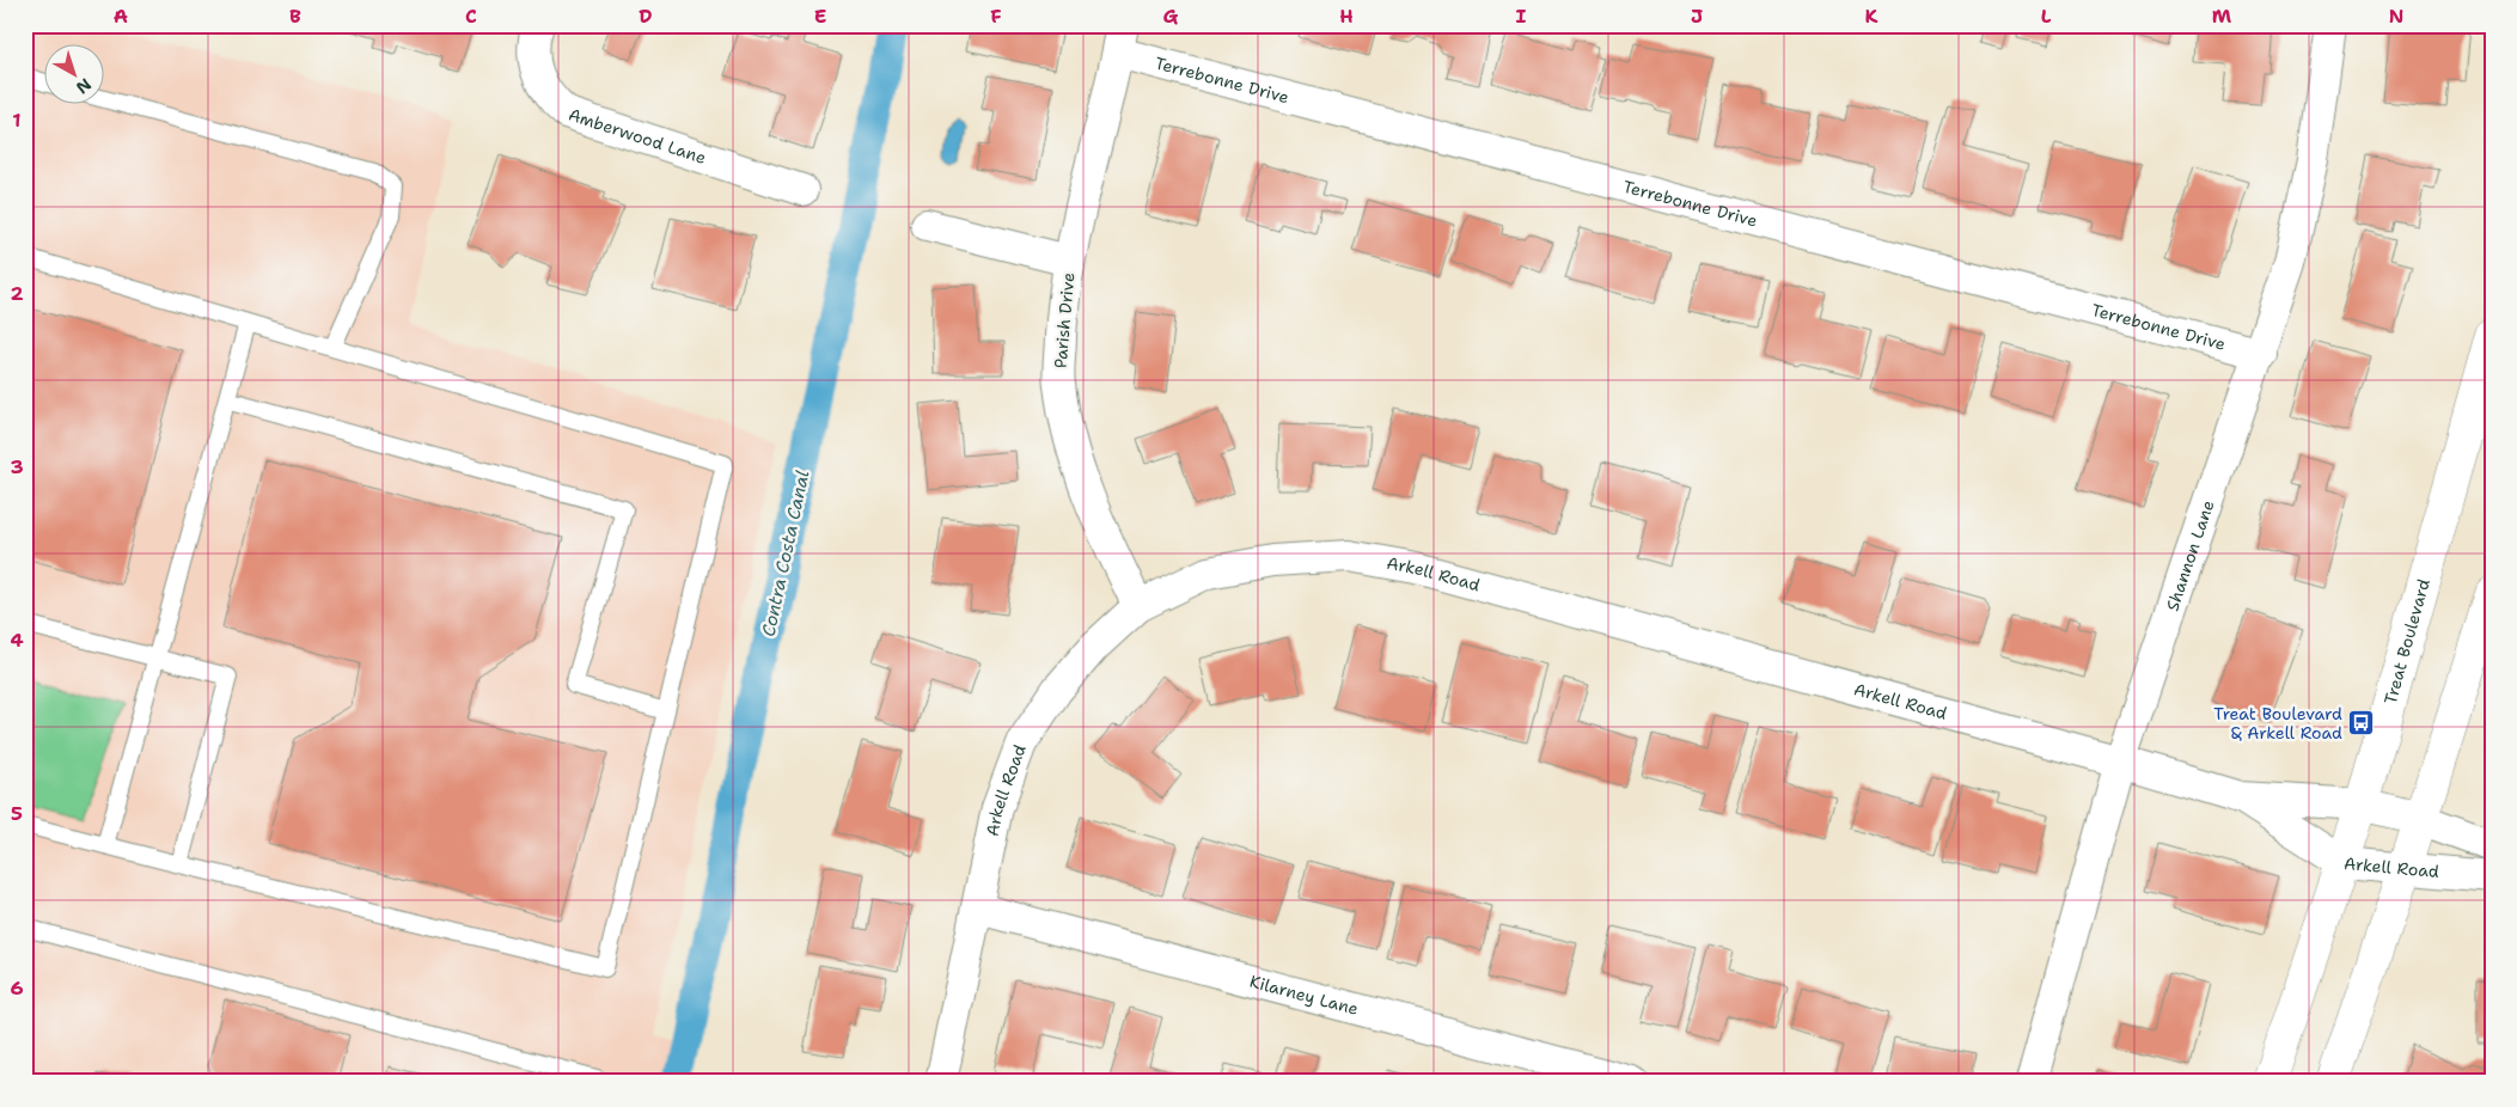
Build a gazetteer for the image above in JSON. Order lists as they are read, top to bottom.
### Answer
{
  "streets": {
    "main road": ["Treat Boulevard"],
    "street": [
      "Terrebonne Drive",
      "Amberwood Lane",
      "Parish Drive",
      "Shannon Lane",
      "Arkell Road",
      "Kilarney Lane"
    ]
  },
  "crossings": [
    ["Terrebonne Drive", "Parish Drive"],
    ["Terrebonne Drive", "Shannon Lane"],
    ["Parish Drive", "Arkell Road"],
    ["Shannon Lane", "Arkell Road"],
    ["Arkell Road", "Treat Boulevard"],
    ["Arkell Road", "Kilarney Lane"]
  ],
  "water": ["Contra Costa Canal"],
  "places": {
    "bus stop": ["Treat Boulevard & Arkell Road"]
  },
  "north": "bottom right",
  "grid": {
    "columns": [
      "A",
      "B",
      "C",
      "D",
      "E",
      "F",
      "G",
      "H",
      "I",
      "J",
      "K",
      "L",
      "M",
      "N"
    ],
    "rows": [
      "1",
      "2",
      "3",
      "4",
      "5",
      "6"
    ]
  }
}
